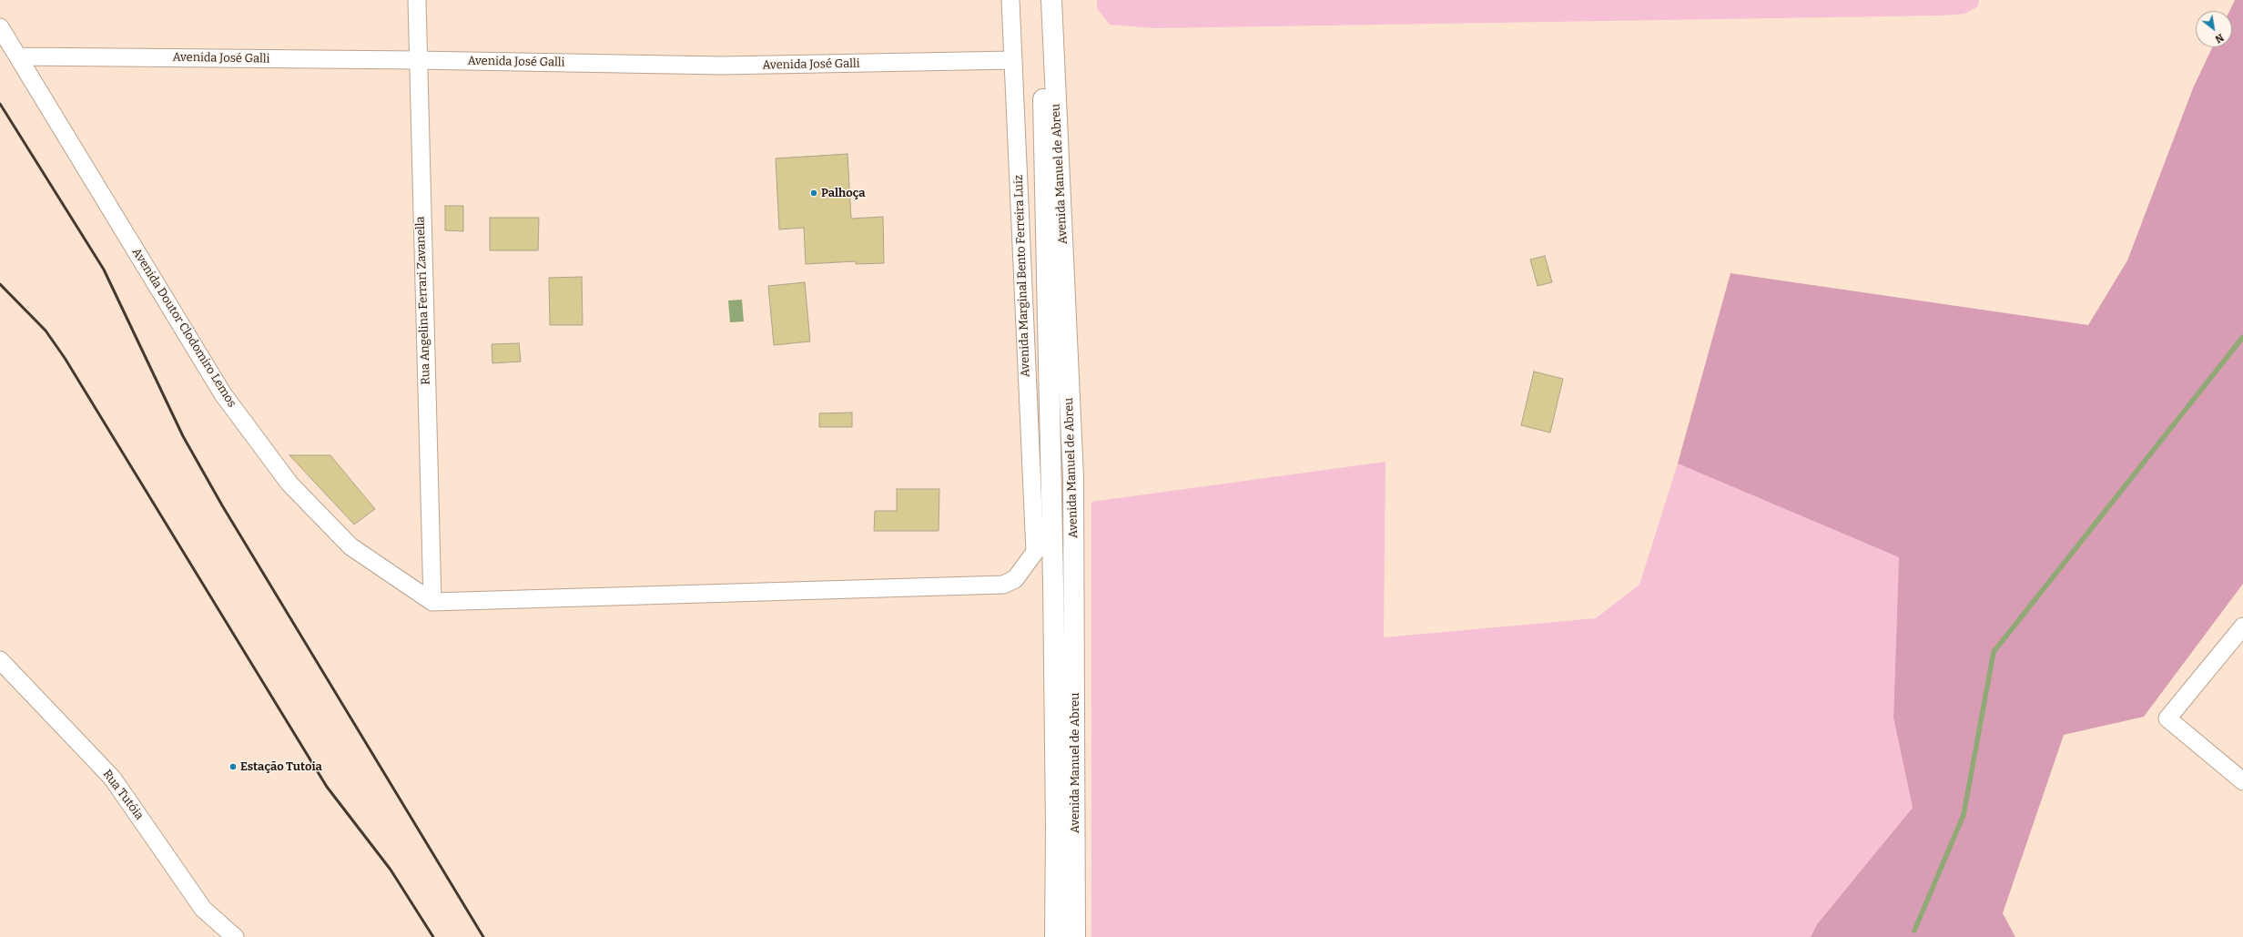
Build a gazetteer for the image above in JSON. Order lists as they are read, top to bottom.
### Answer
{
  "streets": {
    "main road": ["Avenida Manuel de Abreu"],
    "street": [
      "Avenida José Galli",
      "Avenida Marginal Bento Ferreira Luiz",
      "Rua Angelina Ferrari Zavanella",
      "Avenida Doutor Clodomiro Lemos",
      "Rua Tutóia"
    ]
  },
  "crossings": [
    ["Avenida José Galli", "Avenida Marginal Bento Ferreira Luiz"],
    ["Avenida José Galli", "Rua Angelina Ferrari Zavanella"],
    ["Avenida José Galli", "Avenida Doutor Clodomiro Lemos"],
    ["Avenida Marginal Bento Ferreira Luiz", "Rua Angelina Ferrari Zavanella"],
    ["Avenida Marginal Bento Ferreira Luiz", "Avenida Doutor Clodomiro Lemos"],
    ["Rua Angelina Ferrari Zavanella", "Avenida Doutor Clodomiro Lemos"]
  ],
  "places": ["Palhoça", "Estação Tutoia"],
  "north": "bottom right"
}
